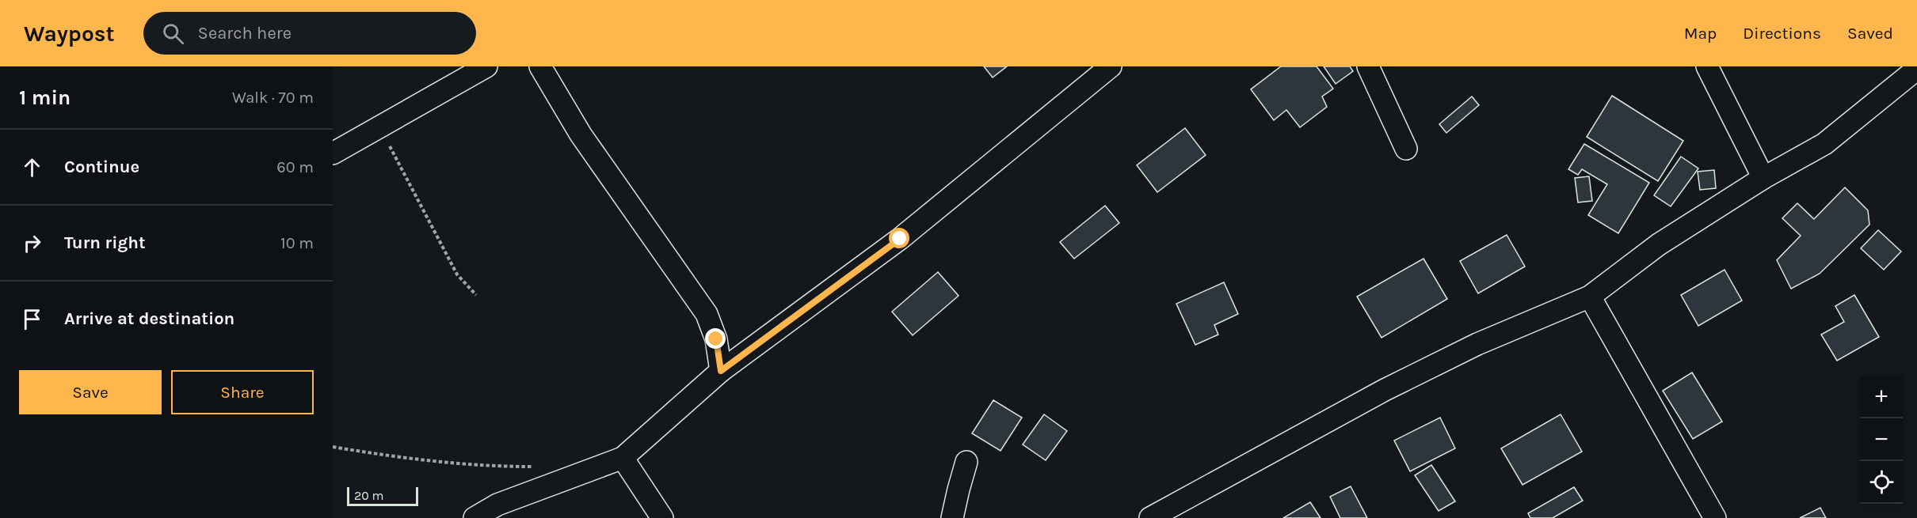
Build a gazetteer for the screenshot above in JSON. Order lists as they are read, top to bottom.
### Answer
{
  "scale_bar": "20 m",
  "page": {
    "header": "Waypost",
    "search": "Search here",
    "nav": ["Map", "Directions", "Saved"],
    "heading": ["1 min", "Walk · 70 m"],
    "list": [
      ["Continue", "60 m"],
      ["Turn right", "10 m"],
      "Arrive at destination"
    ],
    "buttons": ["Save", "Share"],
    "map_buttons": ["+", "−"],
    "scale": "20 m"
  }
}
